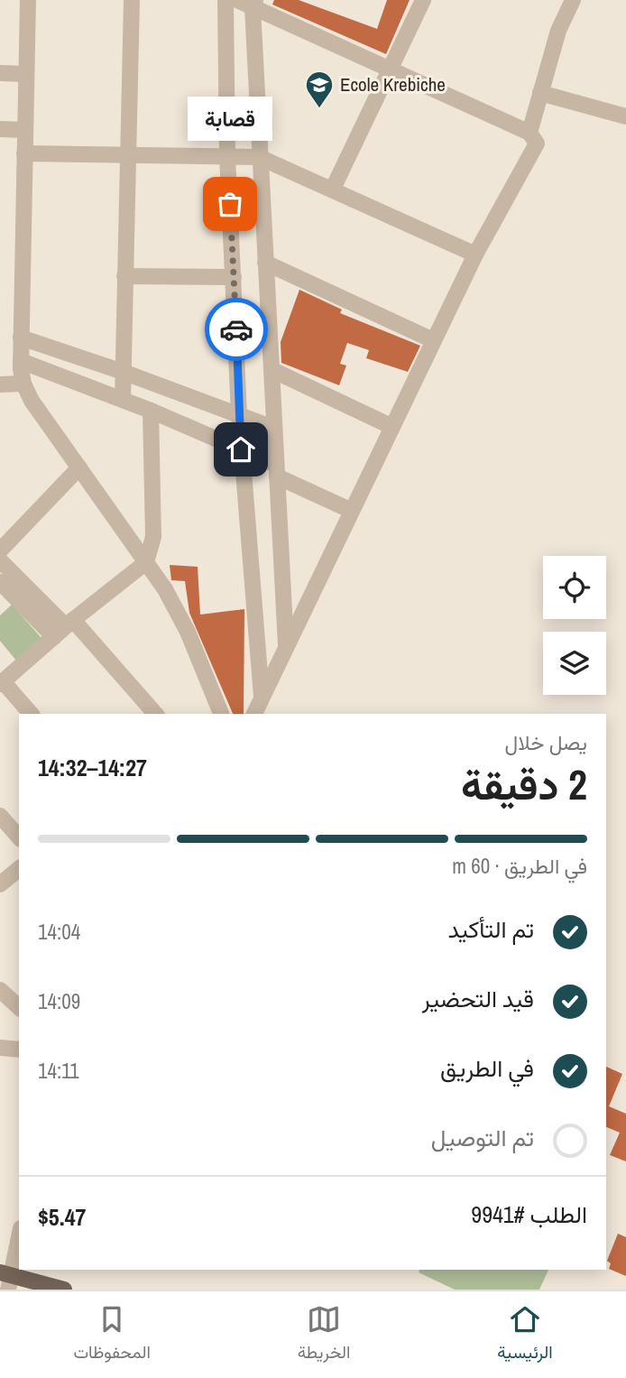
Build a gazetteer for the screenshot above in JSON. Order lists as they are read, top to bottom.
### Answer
{
  "places": {
    "school or university": ["Ecole Krebiche"],
    "other": ["قصابة"]
  },
  "page": {
    "bubble": "قصابة",
    "heading": ["2 دقيقة", "يصل خلال", "14:27–14:32"],
    "panel": ["الطلب #9941", "$5.47"],
    "bar": "في الطريق · 60 m",
    "list": [
      ["تم التأكيد", "14:04"],
      ["قيد التحضير", "14:09"],
      ["في الطريق", "14:11"],
      "تم التوصيل"
    ],
    "tabs": ["الرئيسية", "الخريطة", "المحفوظات"]
  }
}
